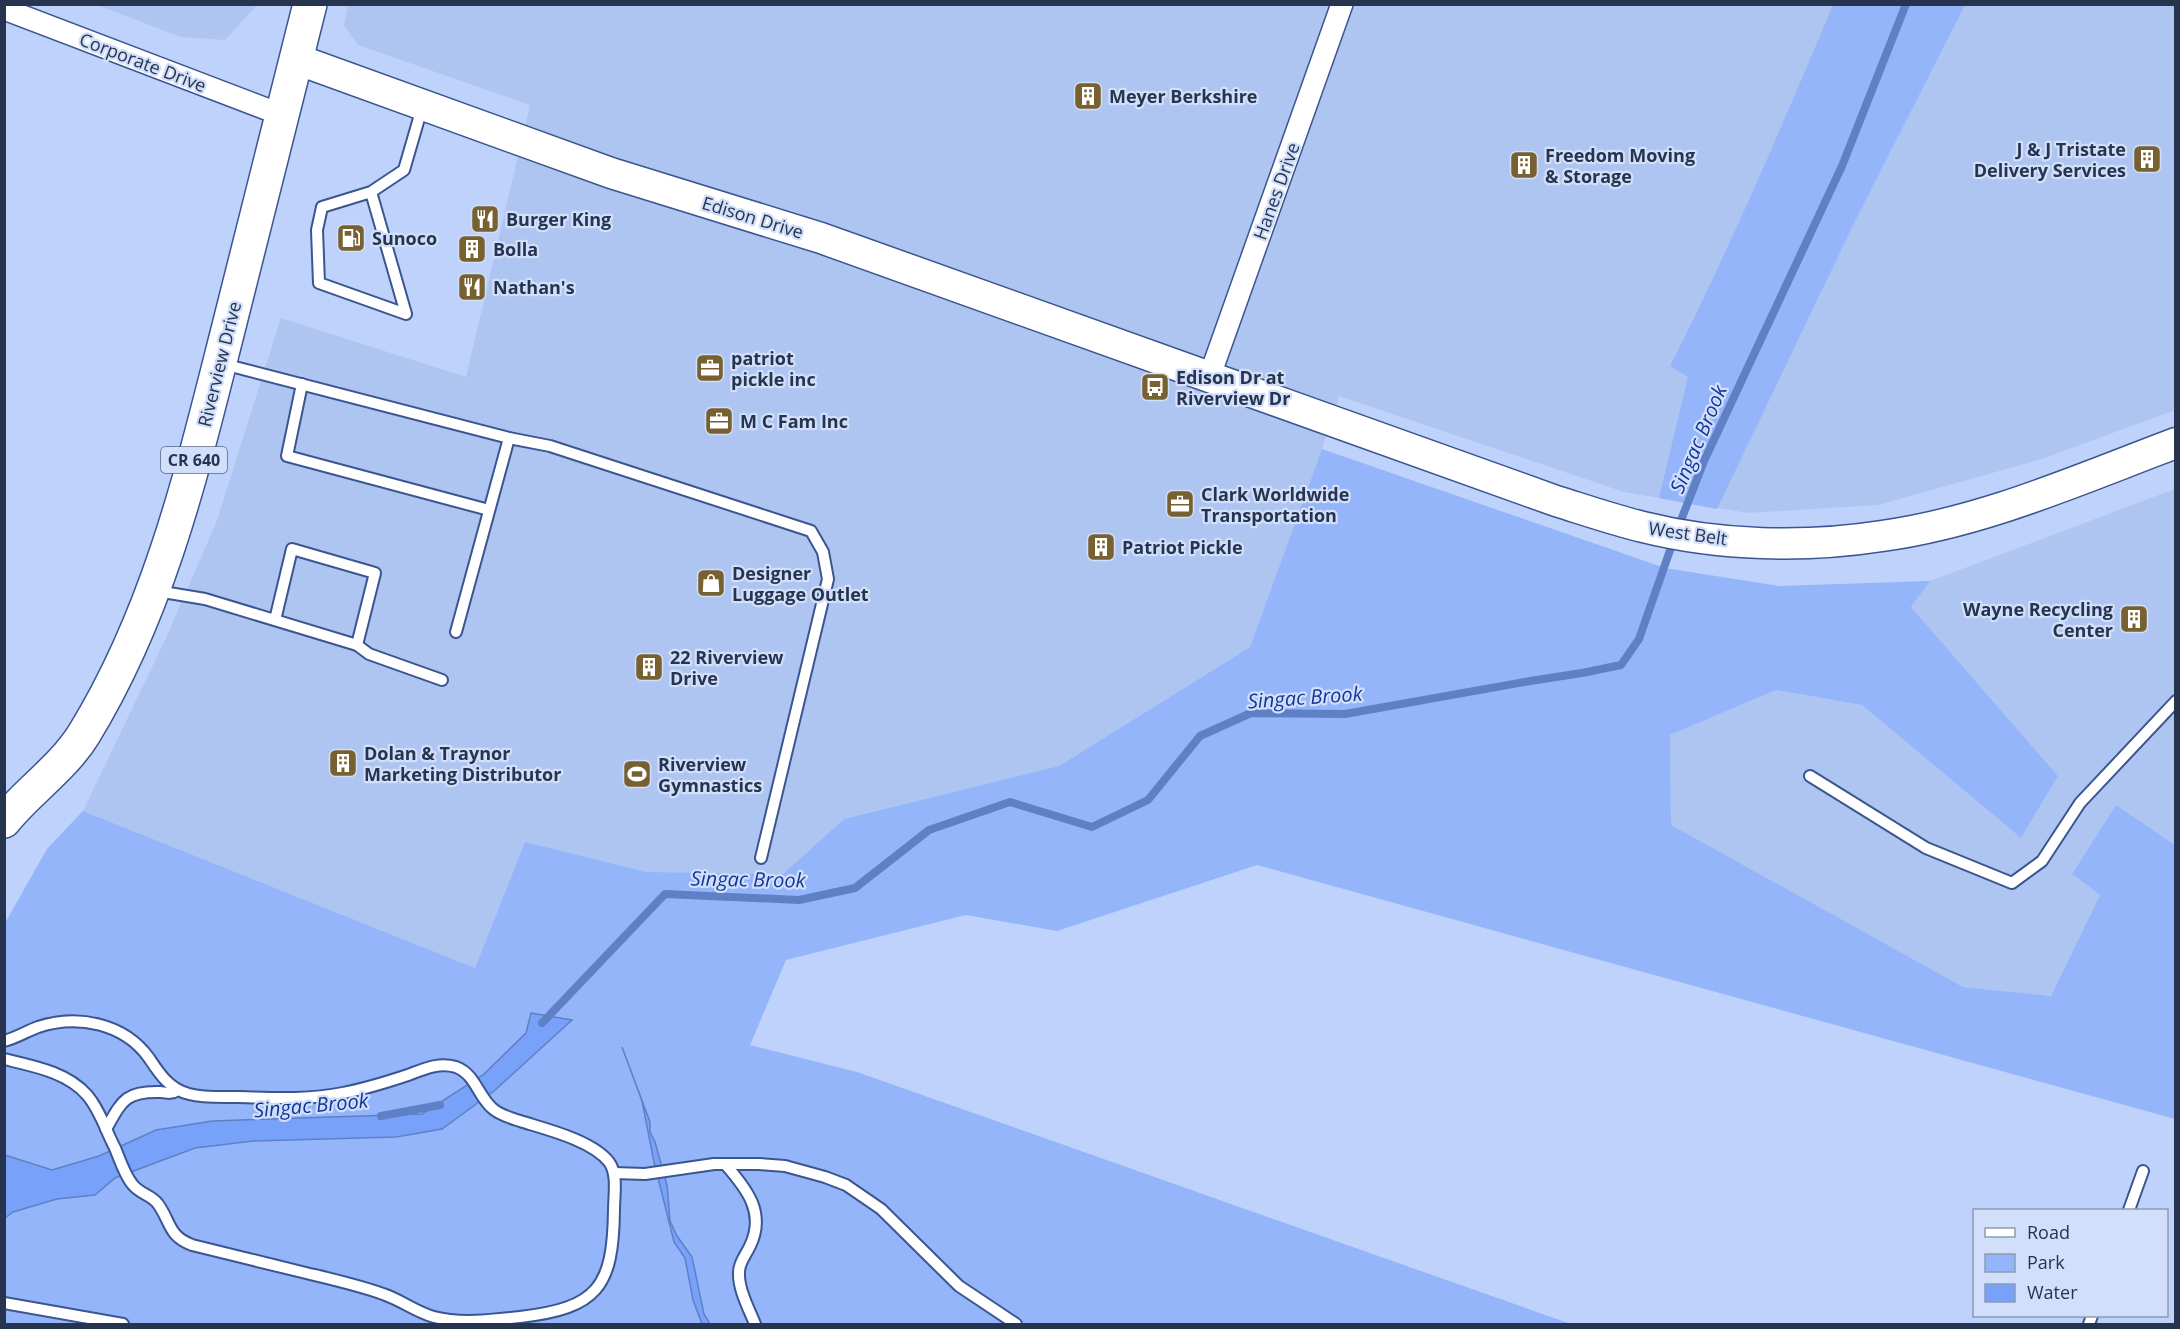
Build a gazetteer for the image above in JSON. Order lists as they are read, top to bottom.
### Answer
{
  "streets": {
    "main road": [
      "Edison Drive",
      "Riverview Drive",
      "CR 640",
      "West Belt"
    ],
    "street": ["Corporate Drive", "Hanes Drive"]
  },
  "crossings": [
    ["Corporate Drive", "Riverview Drive"],
    ["Hanes Drive", "Edison Drive"],
    ["Hanes Drive", "West Belt"],
    ["Edison Drive", "Riverview Drive"],
    ["Edison Drive", "West Belt"]
  ],
  "water": ["Singac Brook"],
  "places": {
    "building": [
      "Meyer Berkshire",
      "J & J Tristate Delivery Services",
      "Freedom Moving & Storage",
      "Bolla",
      "Patriot Pickle",
      "Wayne Recycling Center",
      "22 Riverview Drive",
      "Dolan & Traynor Marketing Distributor"
    ],
    "restaurant": ["Burger King", "Nathan's"],
    "fuel station": ["Sunoco"],
    "office": ["patriot pickle inc", "M C Fam Inc", "Clark Worldwide Transportation"],
    "bus stop": ["Edison Dr at Riverview Dr"],
    "shop": ["Designer Luggage Outlet"],
    "sports": ["Riverview Gymnastics"]
  },
  "legend": ["Road", "Park", "Water"]
}
